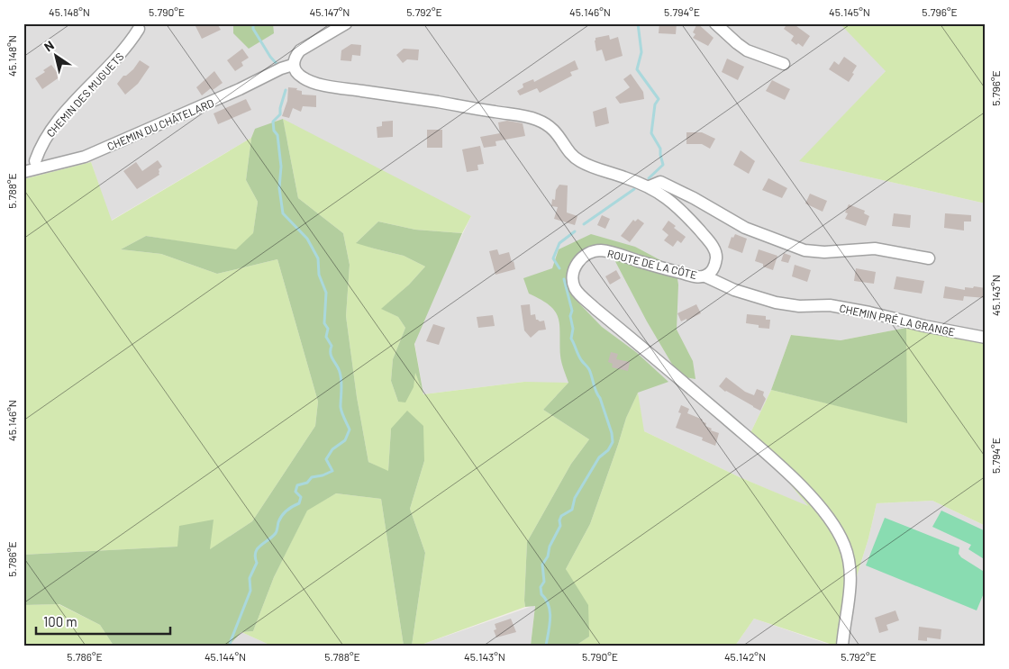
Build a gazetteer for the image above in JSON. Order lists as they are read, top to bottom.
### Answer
{
  "streets": {
    "street": [
      "CHEMIN DES MUGUETS",
      "CHEMIN DU CHÂTELARD",
      "ROUTE DE LA CÔTE",
      "CHEMIN PRÉ LA GRANGE"
    ]
  },
  "crossings": [
    ["CHEMIN DES MUGUETS", "CHEMIN DU CHÂTELARD"],
    ["CHEMIN DU CHÂTELARD", "ROUTE DE LA CÔTE"],
    ["ROUTE DE LA CÔTE", "CHEMIN PRÉ LA GRANGE"]
  ],
  "scale_bar": "100 m",
  "north": "top left",
  "coordinates": [
    "45.148°N",
    "5.790°E",
    "45.147°N",
    "5.792°E",
    "45.146°N",
    "5.794°E",
    "45.145°N",
    "5.796°E",
    "5.788°E",
    "45.143°N",
    "5.786°E",
    "45.144°N",
    "45.142°N"
  ]
}
